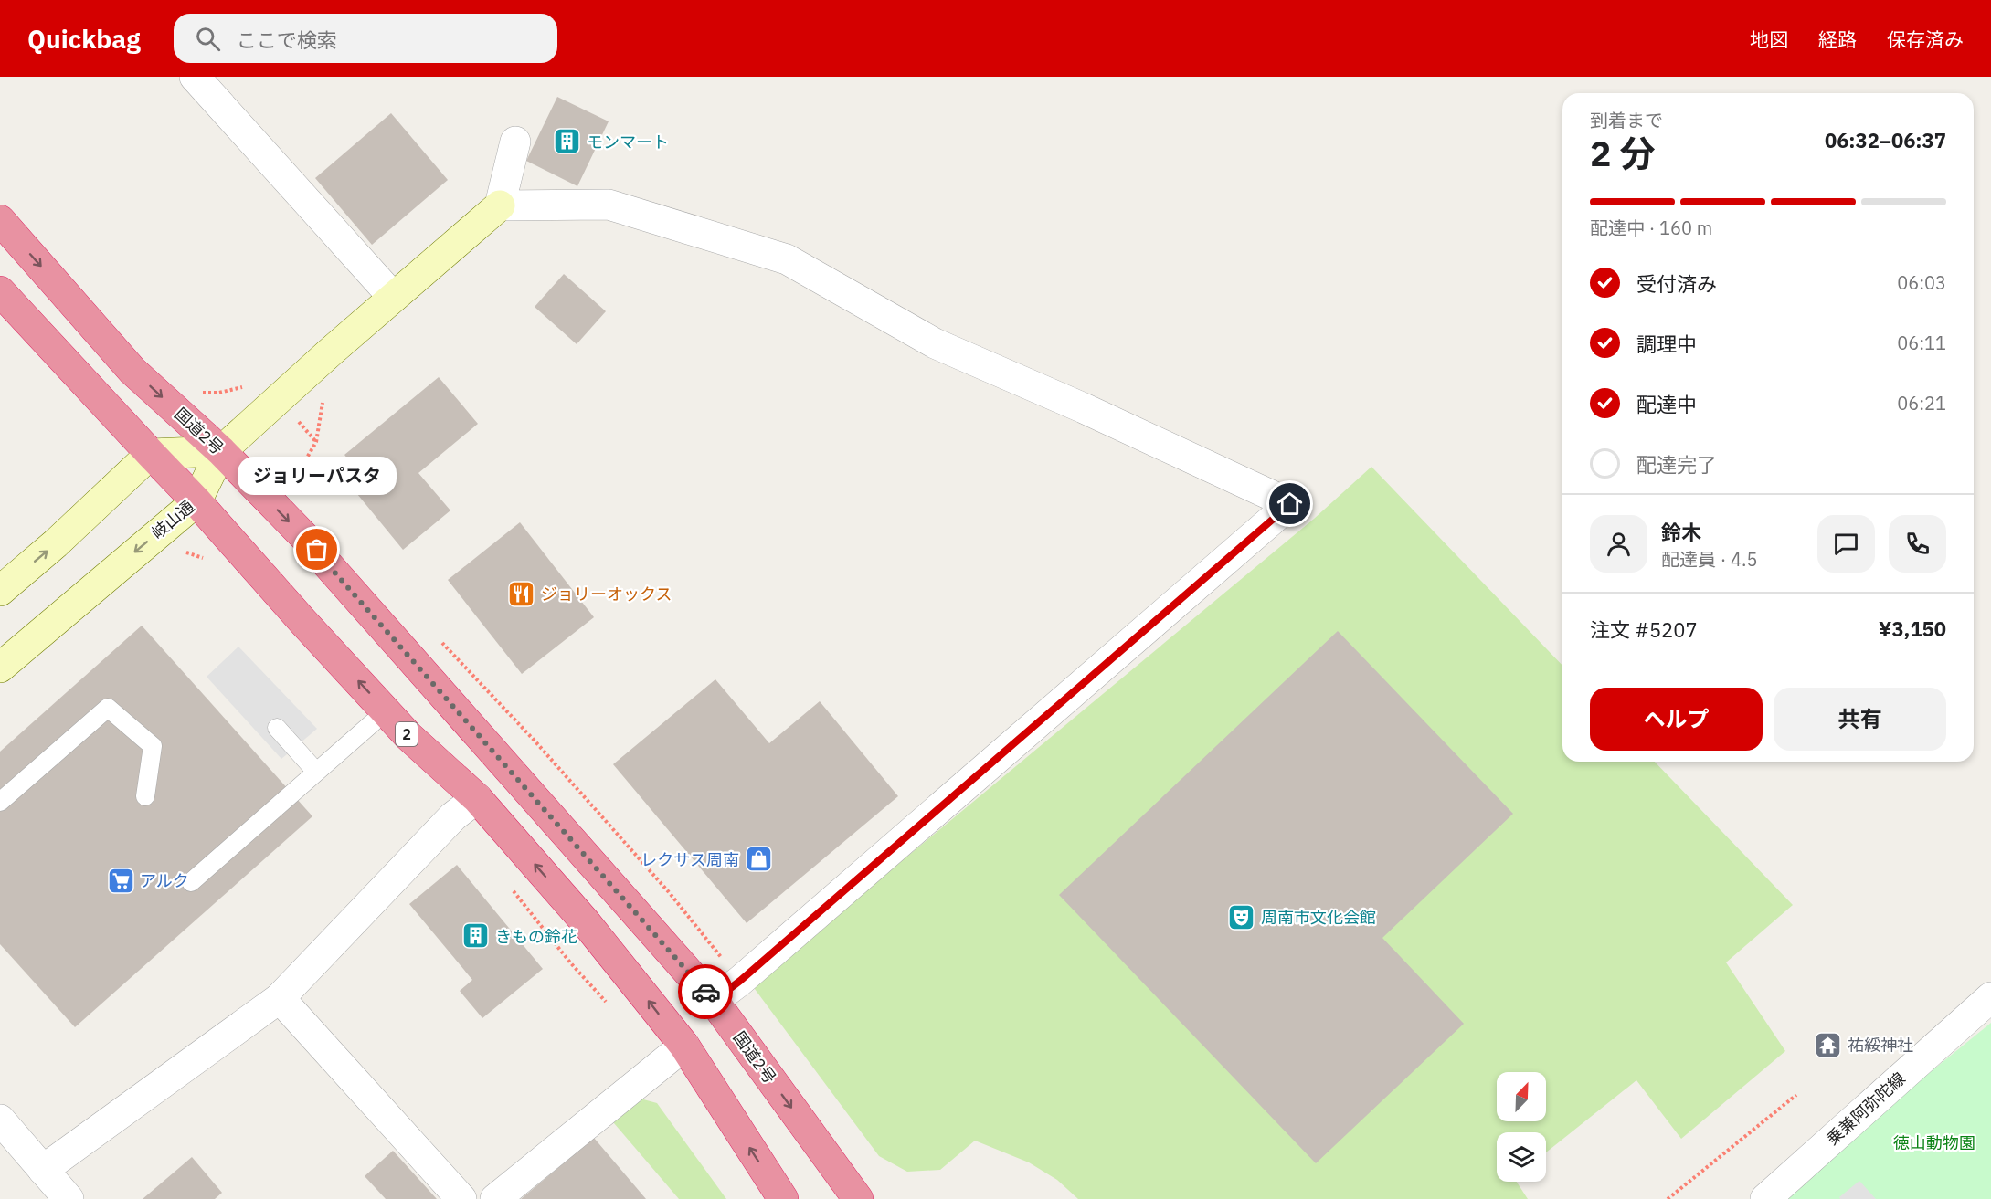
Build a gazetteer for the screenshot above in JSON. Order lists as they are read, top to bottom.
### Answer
{
  "streets": {
    "highway": ["国道2号", "2"],
    "street": ["岐山通", "乗兼阿弥陀線"]
  },
  "crossings": [
    ["国道2号", "岐山通"],
    ["岐山通", "2"]
  ],
  "parks": ["徳山動物園"],
  "places": {
    "building": ["モンマート", "きもの鈴花"],
    "other": ["ジョリーパスタ"],
    "restaurant": ["ジョリーオックス"],
    "shop": ["レクサス周南"],
    "supermarket": ["アルク"],
    "theatre": ["周南市文化会館"],
    "temple": ["祐綏神社"]
  },
  "north": "top right",
  "page": {
    "header": "Quickbag",
    "search": "ここで検索",
    "nav": ["地図", "経路", "保存済み"],
    "heading": ["2 分", "到着まで", "06:32–06:37"],
    "panel": [
      "鈴木",
      "配達員 · 4.5",
      "注文 #5207",
      "¥3,150"
    ],
    "bar": "配達中 · 160 m",
    "list": [
      ["受付済み", "06:03"],
      ["調理中", "06:11"],
      ["配達中", "06:21"],
      "配達完了"
    ],
    "bubble": "ジョリーパスタ",
    "buttons": ["ヘルプ", "共有"]
  }
}
